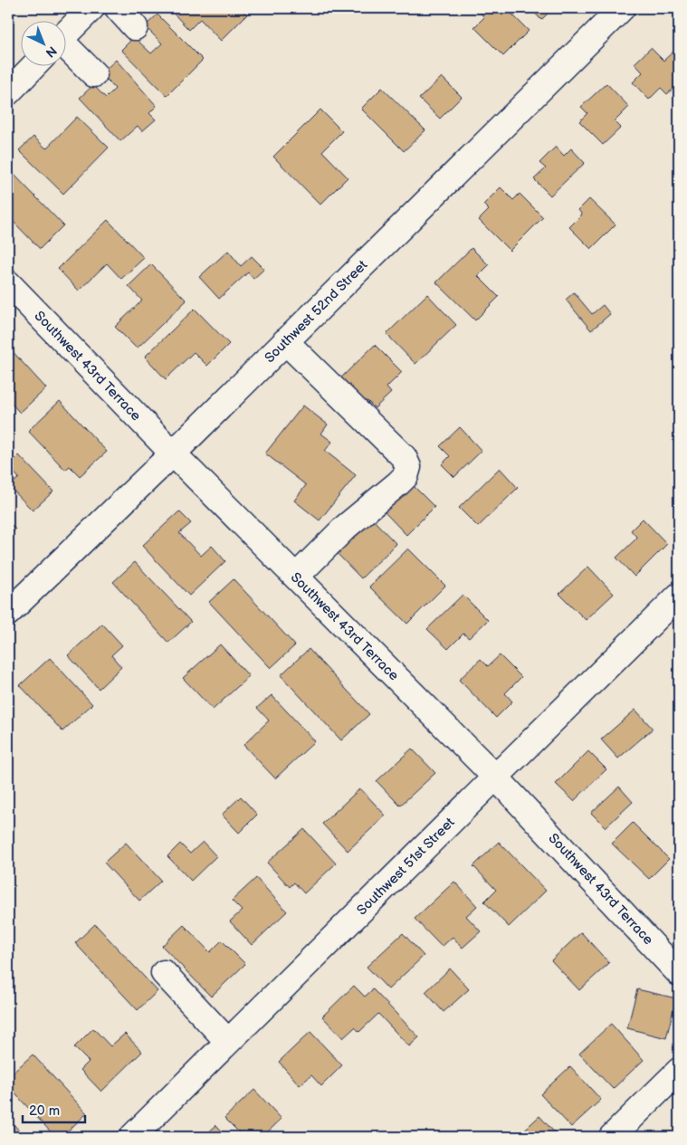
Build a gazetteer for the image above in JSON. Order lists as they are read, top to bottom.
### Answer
{
  "streets": {
    "street": ["Southwest 52nd Street", "Southwest 43rd Terrace", "Southwest 51st Street"]
  },
  "crossings": [
    ["Southwest 52nd Street", "Southwest 43rd Terrace"],
    ["Southwest 43rd Terrace", "Southwest 51st Street"]
  ],
  "scale_bar": "20 m",
  "north": "bottom right"
}
